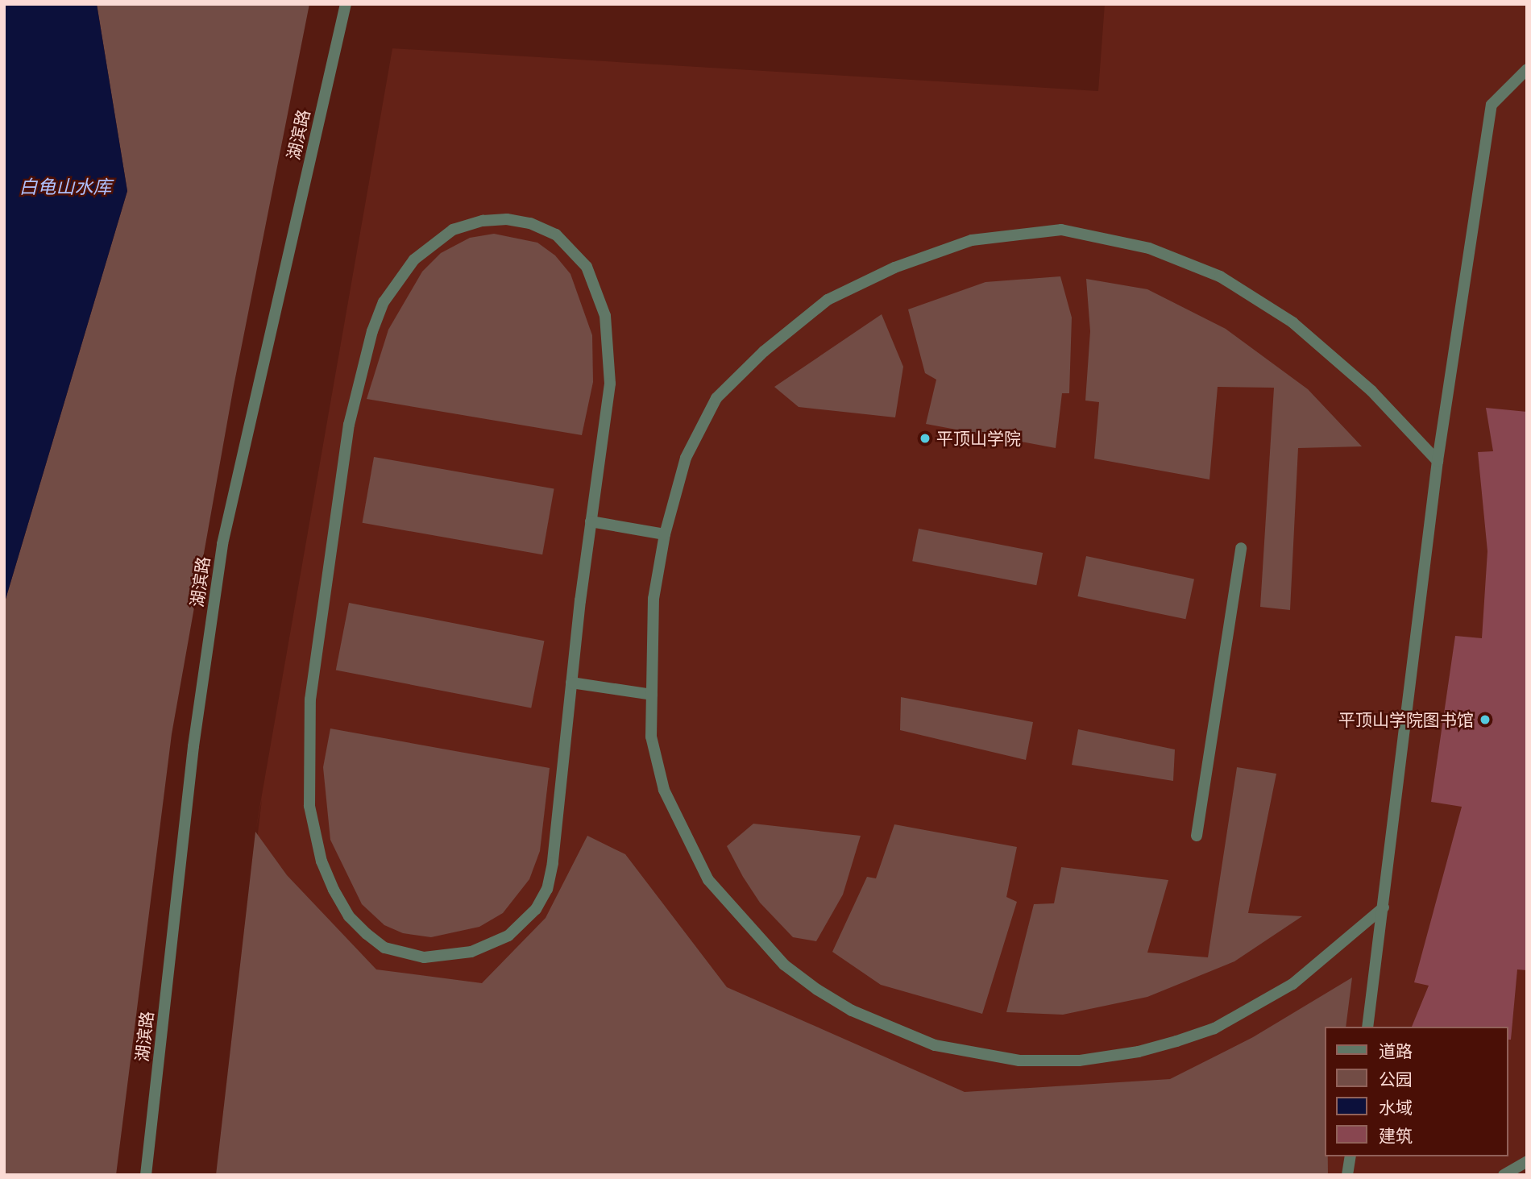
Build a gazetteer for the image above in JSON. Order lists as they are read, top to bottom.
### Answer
{
  "streets": {
    "street": ["湖滨路"]
  },
  "water": ["白龟山水库"],
  "places": ["平顶山学院", "平顶山学院图书馆"],
  "legend": [
    "道路",
    "公园",
    "水域",
    "建筑"
  ]
}
